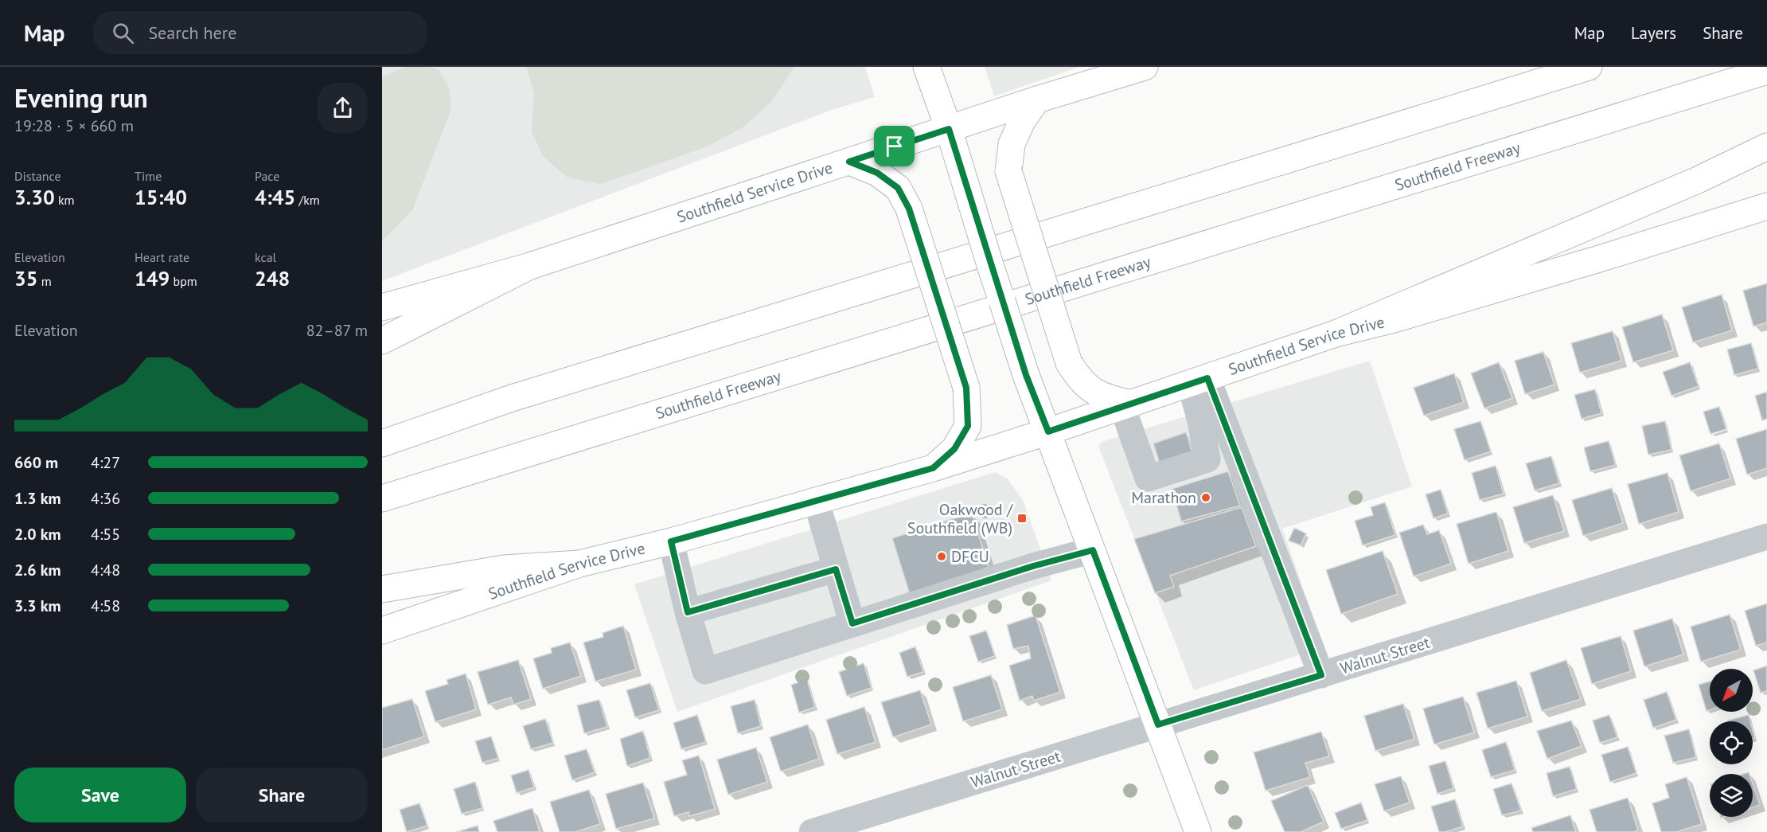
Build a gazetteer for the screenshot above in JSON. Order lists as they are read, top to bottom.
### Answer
{
  "streets": {
    "main road": ["Southfield Freeway", "Southfield Service Drive"],
    "street": ["Walnut Street"]
  },
  "places": {
    "other": ["Marathon", "DFCU"],
    "transit": ["Oakwood / Southfield (WB)"]
  },
  "north": "bottom left",
  "page": {
    "header": "Map",
    "search": "Search here",
    "nav": ["Map", "Layers", "Share"],
    "heading": ["Evening run", "19:28 · 5 × 660 m"],
    "stats": [
      ["Distance", "3.30 km"],
      ["Time", "15:40"],
      ["Pace", "4:45 /km"],
      ["Elevation", "35 m"],
      ["Heart rate", "149 bpm"],
      ["kcal", "248"]
    ],
    "chart": ["Elevation", "82–87 m"],
    "list": [
      {
        "name": "660 m",
        "note": "4:27"
      },
      {
        "name": "1.3 km",
        "note": "4:36"
      },
      {
        "name": "2.0 km",
        "note": "4:55"
      },
      {
        "name": "2.6 km",
        "note": "4:48"
      },
      {
        "name": "3.3 km",
        "note": "4:58"
      }
    ],
    "buttons": ["Save", "Share"]
  }
}
